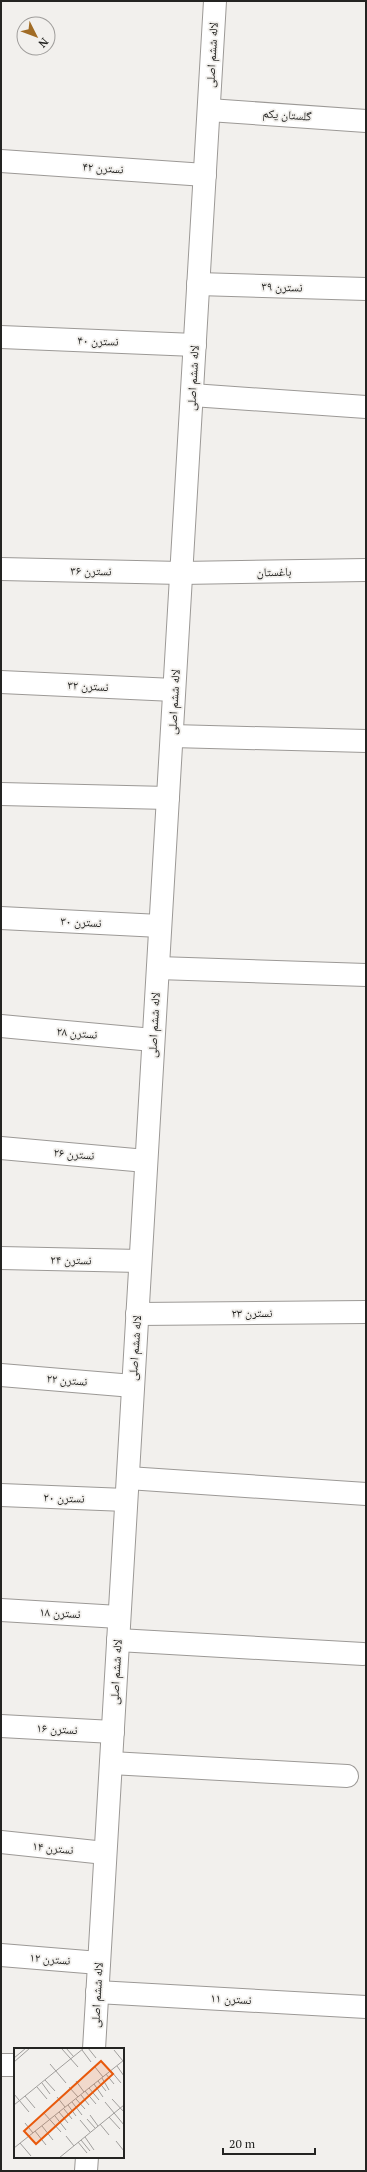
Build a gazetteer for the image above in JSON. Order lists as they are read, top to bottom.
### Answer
{
  "streets": {
    "street": [
      "لاله ششم اصلی",
      "گلستان یکم",
      "نسترن ۴۲",
      "نسترن ۳۹",
      "نسترن ۴۰",
      "نسترن ۳۶",
      "باغستان",
      "نسترن ۳۲",
      "نسترن ۳۰",
      "نسترن ۲۸",
      "نسترن ۲۶",
      "نسترن ۲۴",
      "نسترن ۲۳",
      "نسترن ۲۲",
      "نسترن ۲۰",
      "نسترن ۱۸",
      "نسترن ۱۶",
      "نسترن ۱۴",
      "نسترن ۱۲",
      "نسترن ۱۱"
    ]
  },
  "crossings": [
    ["لاله ششم اصلی", "گلستان یکم"],
    ["لاله ششم اصلی", "نسترن ۴۲"],
    ["لاله ششم اصلی", "نسترن ۳۹"],
    ["لاله ششم اصلی", "نسترن ۴۰"],
    ["لاله ششم اصلی", "نسترن ۳۶"],
    ["لاله ششم اصلی", "باغستان"],
    ["لاله ششم اصلی", "نسترن ۳۲"],
    ["لاله ششم اصلی", "نسترن ۳۰"],
    ["لاله ششم اصلی", "نسترن ۲۸"],
    ["لاله ششم اصلی", "نسترن ۲۶"],
    ["لاله ششم اصلی", "نسترن ۲۴"],
    ["لاله ششم اصلی", "نسترن ۲۳"],
    ["لاله ششم اصلی", "نسترن ۲۲"],
    ["لاله ششم اصلی", "نسترن ۲۰"],
    ["لاله ششم اصلی", "نسترن ۱۸"],
    ["لاله ششم اصلی", "نسترن ۱۶"],
    ["لاله ششم اصلی", "نسترن ۱۴"],
    ["لاله ششم اصلی", "نسترن ۱۲"],
    ["لاله ششم اصلی", "نسترن ۱۱"],
    ["نسترن ۳۶", "باغستان"]
  ],
  "scale_bar": "20 m",
  "north": "bottom right"
}
